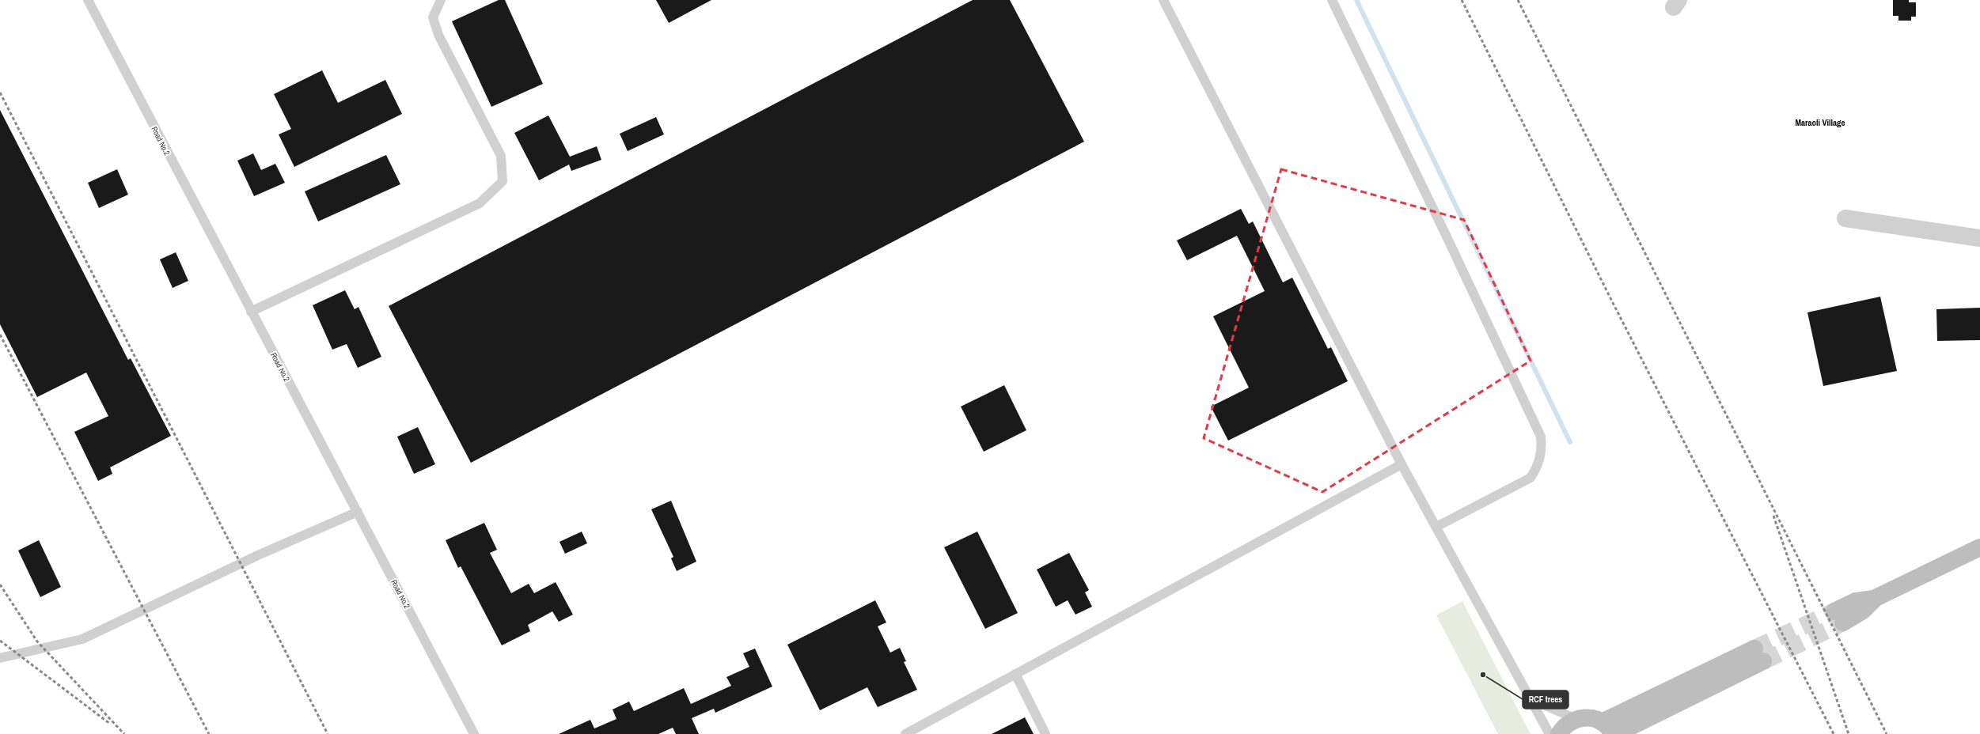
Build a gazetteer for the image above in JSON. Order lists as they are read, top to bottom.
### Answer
{
  "streets": {
    "lane": ["Road No.2"]
  },
  "districts": ["Maraoli Village"],
  "places": ["RCF trees"]
}
